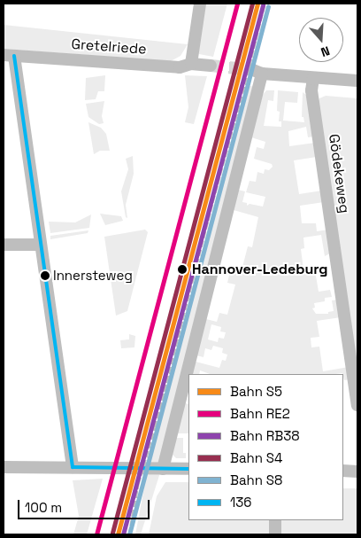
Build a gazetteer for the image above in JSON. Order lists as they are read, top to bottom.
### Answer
{
  "streets": {
    "street": ["Gretelriede", "Gödekeweg"]
  },
  "places": ["Hannover-Ledeburg", "Innersteweg"],
  "lines": [
    "rail line S5",
    "rail line RE2",
    "rail line S4",
    "rail line RB38",
    "rail line S8",
    "transit line 136"
  ],
  "legend": [
    "Bahn S5",
    "Bahn RE2",
    "Bahn RB38",
    "Bahn S4",
    "Bahn S8",
    "136"
  ],
  "scale_bar": "100 m",
  "north": "bottom"
}
